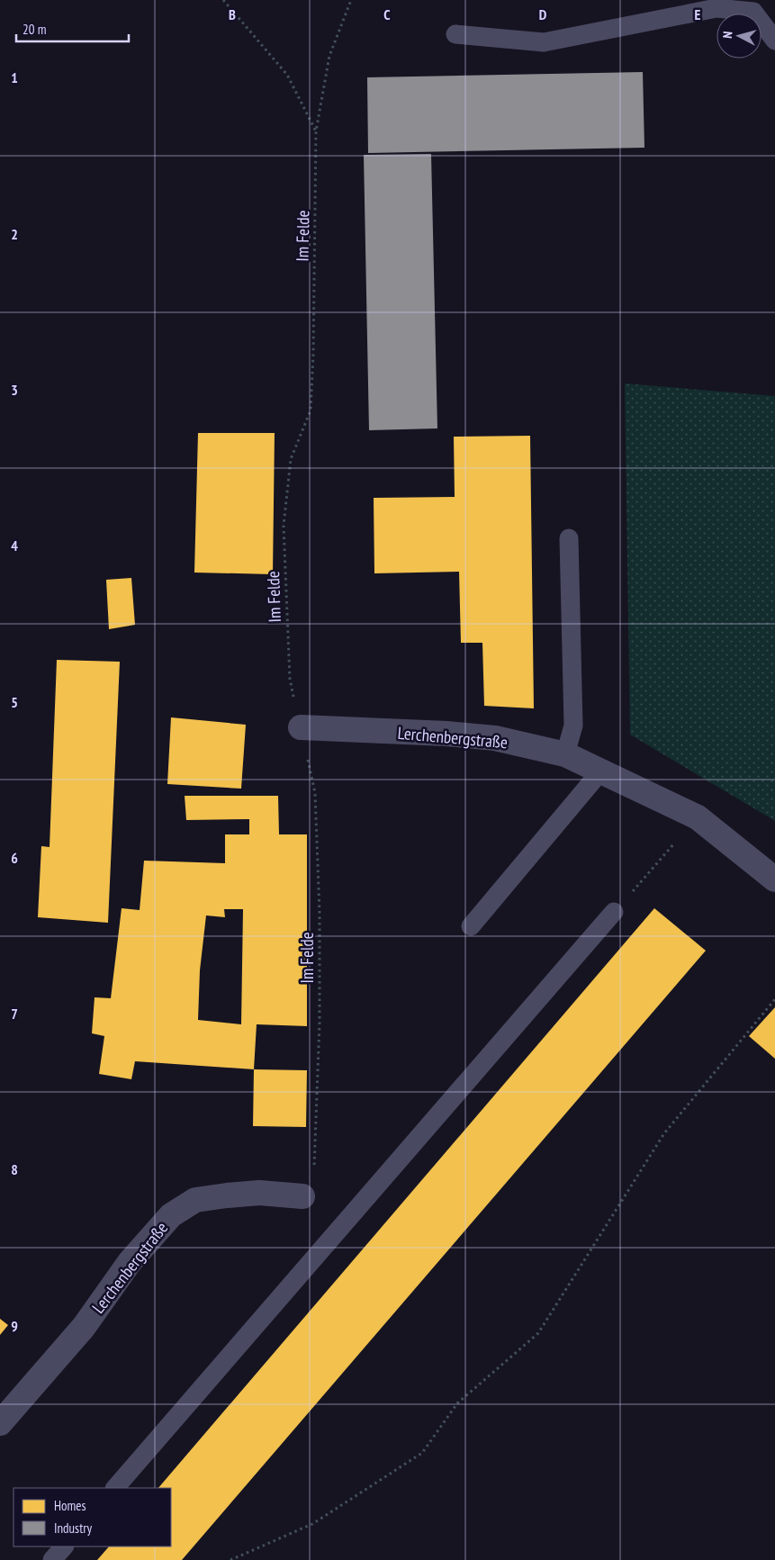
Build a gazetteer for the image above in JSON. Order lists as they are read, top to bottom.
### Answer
{
  "streets": {
    "street": ["Lerchenbergstraße"],
    "path": ["Im Felde"]
  },
  "crossings": [
    ["Im Felde", "Lerchenbergstraße"]
  ],
  "legend": ["Homes", "Industry"],
  "scale_bar": "20 m",
  "north": "left",
  "grid": {
    "columns": [
      "B",
      "C",
      "D",
      "E"
    ],
    "rows": [
      "1",
      "2",
      "3",
      "4",
      "5",
      "6",
      "7",
      "8",
      "9"
    ]
  }
}
